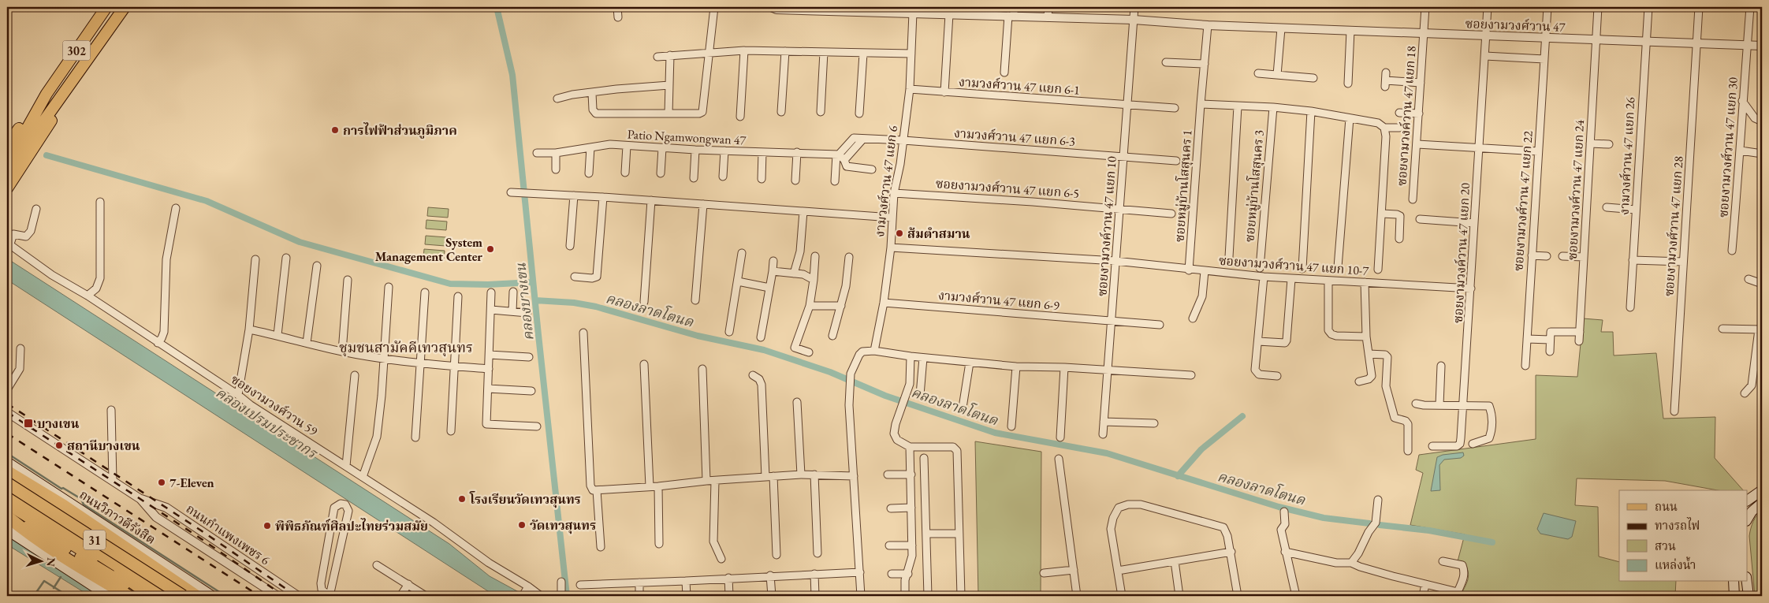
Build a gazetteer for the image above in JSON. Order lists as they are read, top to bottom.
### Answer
{
  "streets": {
    "highway": ["31"],
    "main road": ["302", "ถนนวิภาวดีรังสิต"],
    "street": [
      "ซอยงามวงศ์วาน 47",
      "งามวงศ์วาน 47 แยก 6-1",
      "ซอยงามวงค์วาน 47 แยก 18",
      "Patio Ngamwongwan 47",
      "งามวงศ์วาน 47 แยก 6-3",
      "ซอยงามวงศ์วาน 47 แยก 30",
      "งามวงศ์วาน 47 แยก 26",
      "งามวงศ์วาน 47 แยก 6",
      "ซอยหมู่บ้านโสสุนคร 1",
      "ซอยหมู่บ้านโสสุนคร 3",
      "ซอยงามวงศ์วาน 47 แยก 6-5",
      "ซอยงามวงศ์วาน 47 แยก 24",
      "ซอยงามวงศ์วาน 47 แยก 22",
      "ซอยงามวงค์วาน 47 แยก 10",
      "ซอยงามวงศ์วาน 47 แยก 28",
      "ซอยงามวงค์วาน 47 แยก 20",
      "ซอยงามวงศ์วาน 47 แยก 10-7",
      "งามวงศ์วาน 47 แยก 6-9",
      "ซอยงามวงศ์วาน 59",
      "ถนนกำแพงเพชร 6"
    ]
  },
  "crossings": [
    ["ซอยงามวงศ์วาน 47", "ซอยงามวงค์วาน 47 แยก 18"],
    ["ซอยงามวงศ์วาน 47", "ซอยงามวงศ์วาน 47 แยก 30"],
    ["ซอยงามวงศ์วาน 47", "งามวงศ์วาน 47 แยก 26"],
    ["ซอยงามวงศ์วาน 47", "งามวงศ์วาน 47 แยก 6"],
    ["ซอยงามวงศ์วาน 47", "ซอยหมู่บ้านโสสุนคร 1"],
    ["ซอยงามวงศ์วาน 47", "ซอยงามวงศ์วาน 47 แยก 24"],
    ["ซอยงามวงศ์วาน 47", "ซอยงามวงศ์วาน 47 แยก 22"],
    ["ซอยงามวงศ์วาน 47", "ซอยงามวงค์วาน 47 แยก 10"],
    ["ซอยงามวงศ์วาน 47", "ซอยงามวงศ์วาน 47 แยก 28"],
    ["ซอยงามวงศ์วาน 47", "ซอยงามวงค์วาน 47 แยก 20"],
    ["งามวงศ์วาน 47 แยก 6-1", "งามวงศ์วาน 47 แยก 6"],
    ["งามวงศ์วาน 47 แยก 6-1", "ซอยงามวงค์วาน 47 แยก 10"],
    ["งามวงศ์วาน 47 แยก 6-3", "งามวงศ์วาน 47 แยก 6"],
    ["งามวงศ์วาน 47 แยก 6-3", "ซอยงามวงค์วาน 47 แยก 10"],
    ["งามวงศ์วาน 47 แยก 6", "ซอยงามวงศ์วาน 47 แยก 6-5"],
    ["งามวงศ์วาน 47 แยก 6", "ซอยงามวงศ์วาน 47 แยก 10-7"],
    ["งามวงศ์วาน 47 แยก 6", "งามวงศ์วาน 47 แยก 6-9"],
    ["ซอยหมู่บ้านโสสุนคร 1", "ซอยงามวงศ์วาน 47 แยก 10-7"],
    ["ซอยงามวงศ์วาน 47 แยก 6-5", "ซอยงามวงค์วาน 47 แยก 10"],
    ["ซอยงามวงค์วาน 47 แยก 10", "ซอยงามวงศ์วาน 47 แยก 10-7"],
    ["ซอยงามวงค์วาน 47 แยก 10", "งามวงศ์วาน 47 แยก 6-9"],
    ["ซอยงามวงค์วาน 47 แยก 20", "ซอยงามวงศ์วาน 47 แยก 10-7"]
  ],
  "districts": ["ชุมชนสามัคคีเทวสุนทร"],
  "water": ["คลองบางเขน", "คลองลาดโตนด", "คลองเปรมประชากร"],
  "places": {
    "other": [
      "การไฟฟ้าส่วนภูมิภาค",
      "ส้มตำสมาน",
      "System Management Center",
      "สถานีบางเขน",
      "7-Eleven",
      "โรงเรียนวัดเทวสุนทร",
      "วัดเทวสุนทร",
      "พิพิธภัณฑ์ศิลปะไทยร่วมสมัย"
    ],
    "transit": ["บางเขน"]
  },
  "legend": [
    "ถนน",
    "ทางรถไฟ",
    "สวน",
    "แหล่งน้ำ"
  ],
  "north": "right"
}
